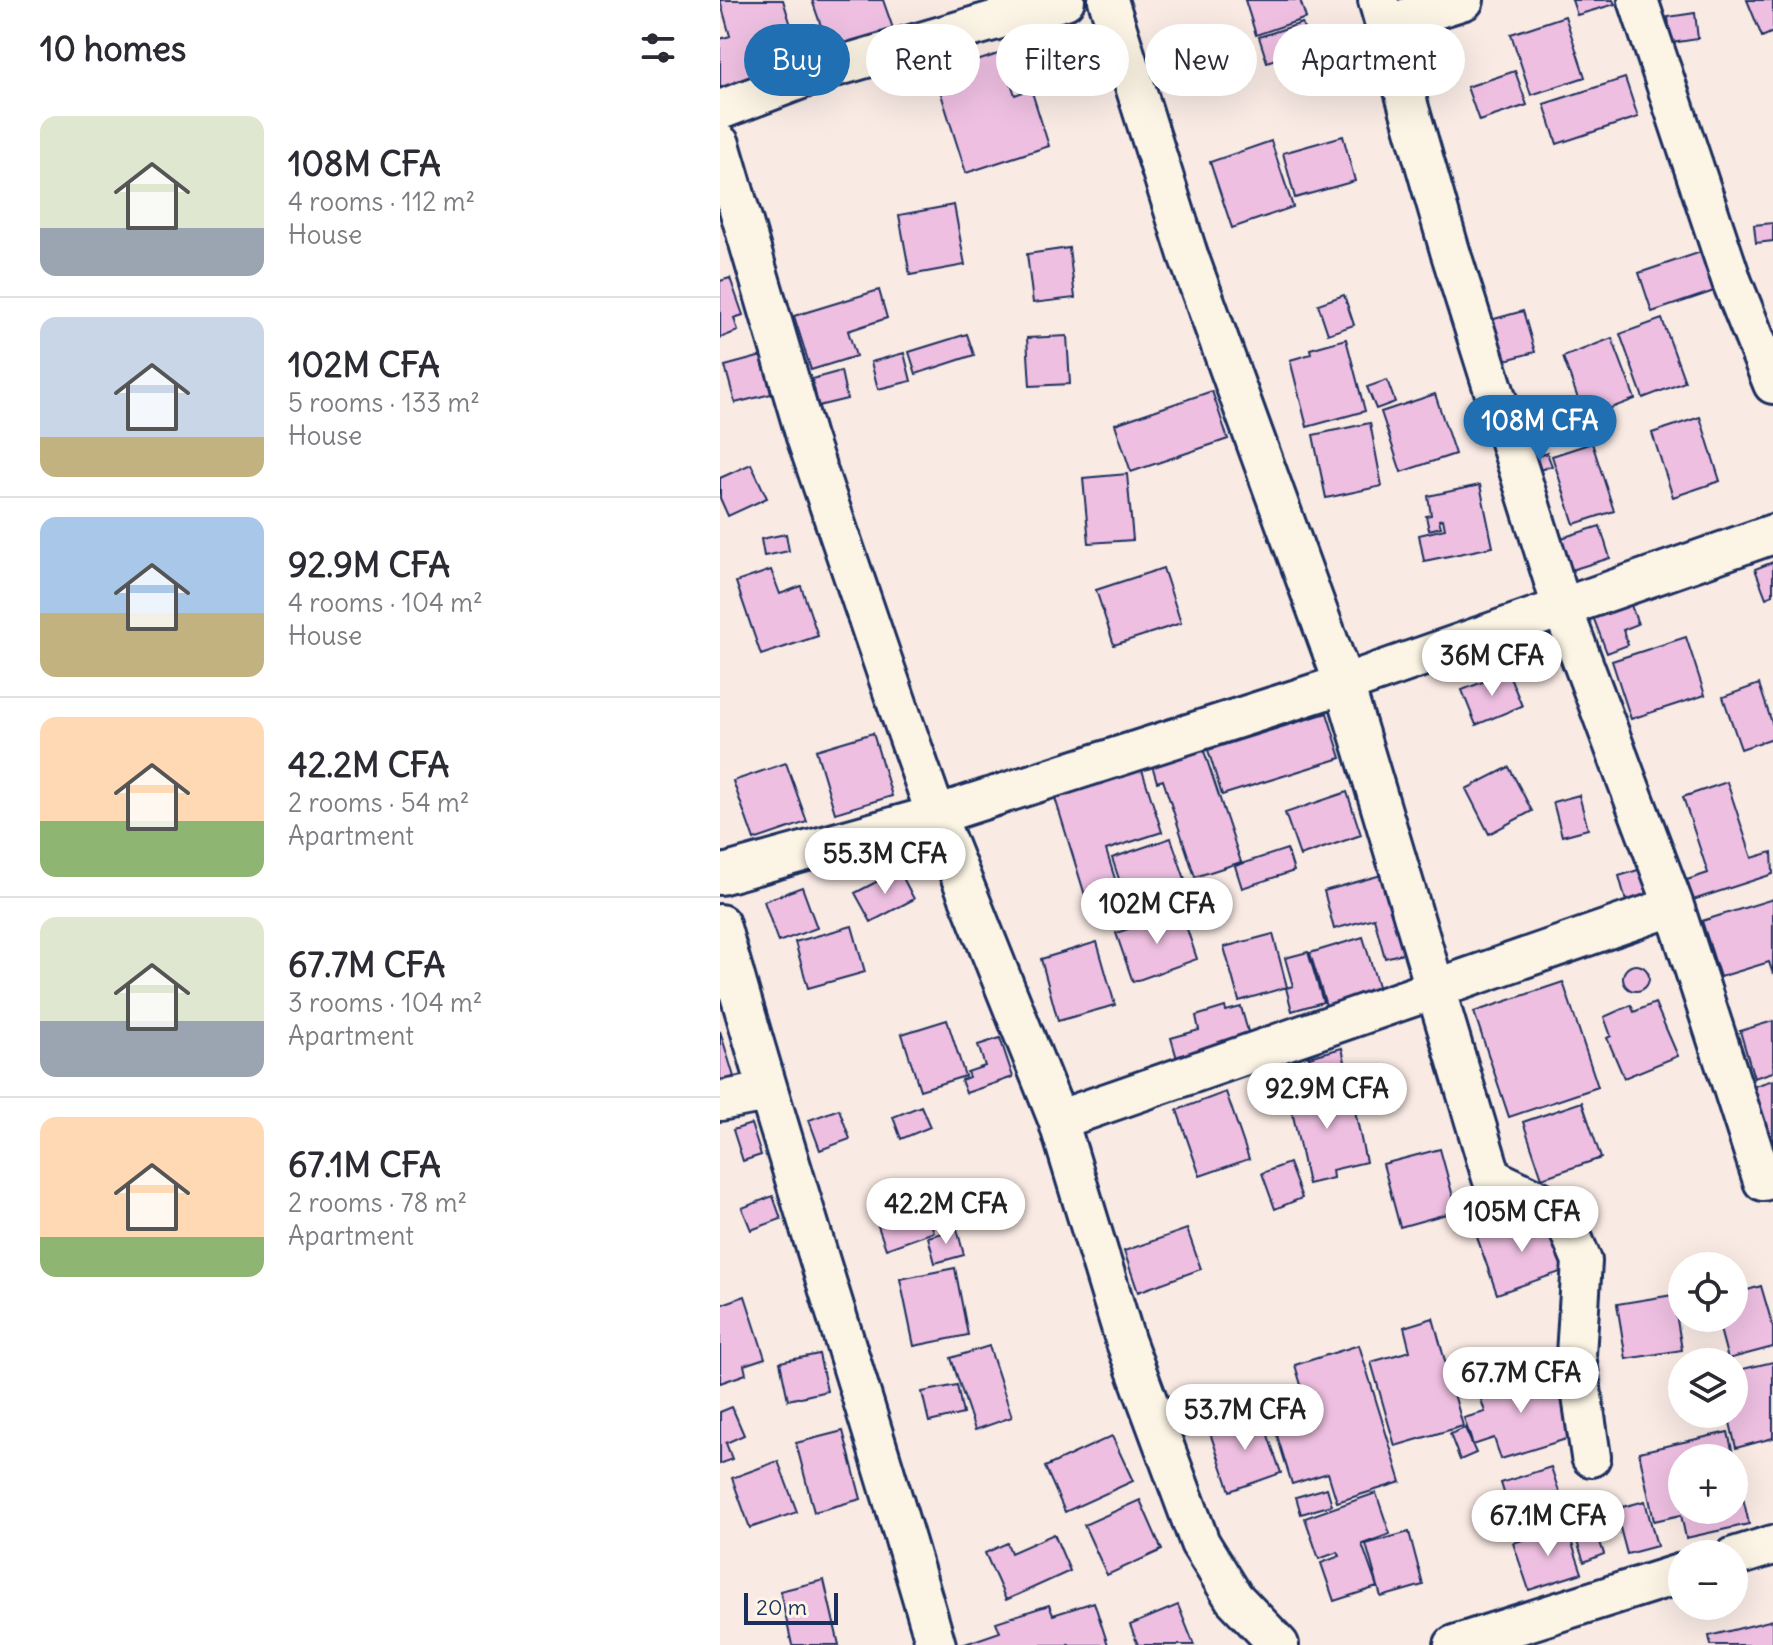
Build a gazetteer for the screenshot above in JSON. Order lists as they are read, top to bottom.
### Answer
{
  "scale_bar": "20 m",
  "page": {
    "heading": "10 homes",
    "chip": [
      "Buy",
      "Rent",
      "Filters",
      "New",
      "Apartment"
    ],
    "list": [
      {
        "name": "108M CFA",
        "note": "4 rooms · 112 m² · House"
      },
      {
        "name": "102M CFA",
        "note": "5 rooms · 133 m² · House"
      },
      {
        "name": "92.9M CFA",
        "note": "4 rooms · 104 m² · House"
      },
      {
        "name": "42.2M CFA",
        "note": "2 rooms · 54 m² · Apartment"
      },
      {
        "name": "67.7M CFA",
        "note": "3 rooms · 104 m² · Apartment"
      },
      {
        "name": "67.1M CFA",
        "note": "2 rooms · 78 m² · Apartment"
      }
    ],
    "price": [
      "108M CFA",
      "36M CFA",
      "55.3M CFA",
      "102M CFA",
      "92.9M CFA",
      "42.2M CFA",
      "105M CFA",
      "67.7M CFA",
      "53.7M CFA",
      "67.1M CFA"
    ],
    "map_buttons": ["+", "−"],
    "scale": "20 m"
  }
}
